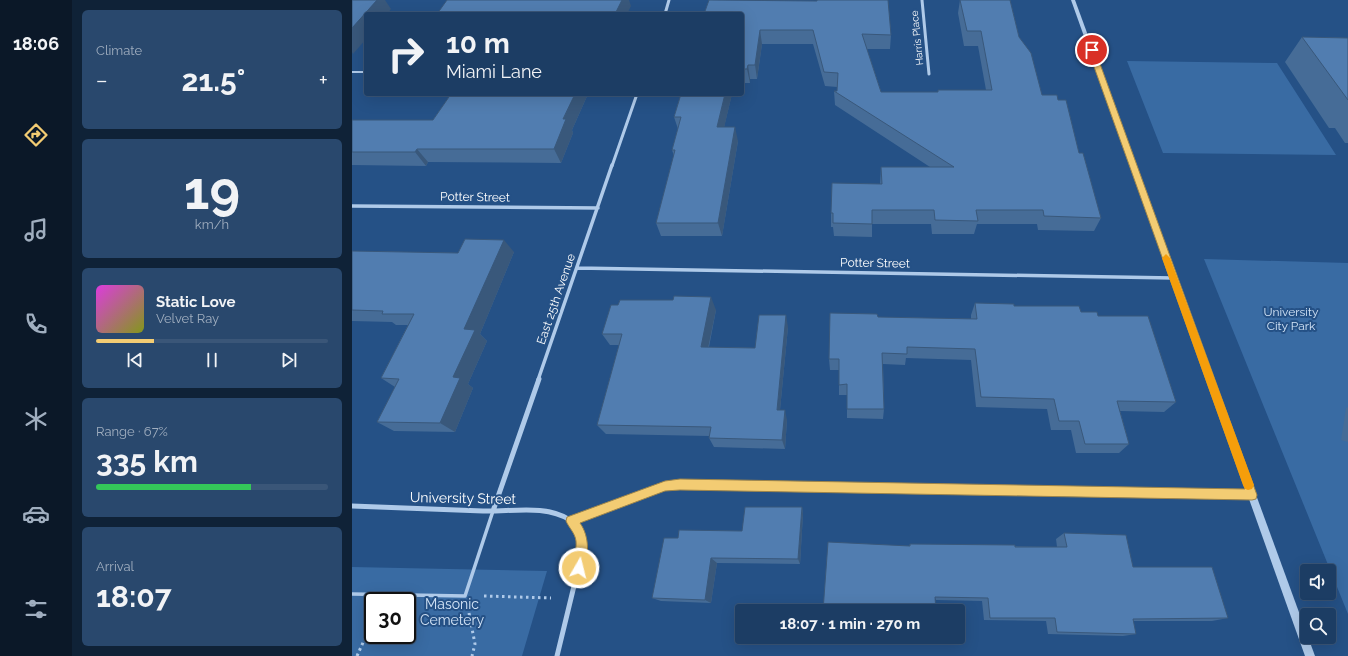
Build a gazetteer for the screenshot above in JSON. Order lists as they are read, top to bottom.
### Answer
{
  "streets": {
    "street": [
      "Harris Place",
      "Potter Street",
      "East 25th Avenue",
      "University Street"
    ]
  },
  "crossings": [
    ["Potter Street", "East 25th Avenue"],
    ["East 25th Avenue", "University Street"]
  ],
  "parks": ["University City Park", "Masonic Cemetery"],
  "page": {
    "tabs": "18:06",
    "tile": [
      "Climate",
      ["19", "km/h"],
      ["Range · 67%", "335 km"],
      ["Arrival", "18:07"]
    ],
    "turn": ["10 m", "Miami Lane"],
    "heat": ["−", "21.5°", "+"],
    "song": ["Static Love", "Velvet Ray"],
    "limit": "30",
    "trip": "18:07 · 1 min · 270 m"
  }
}
